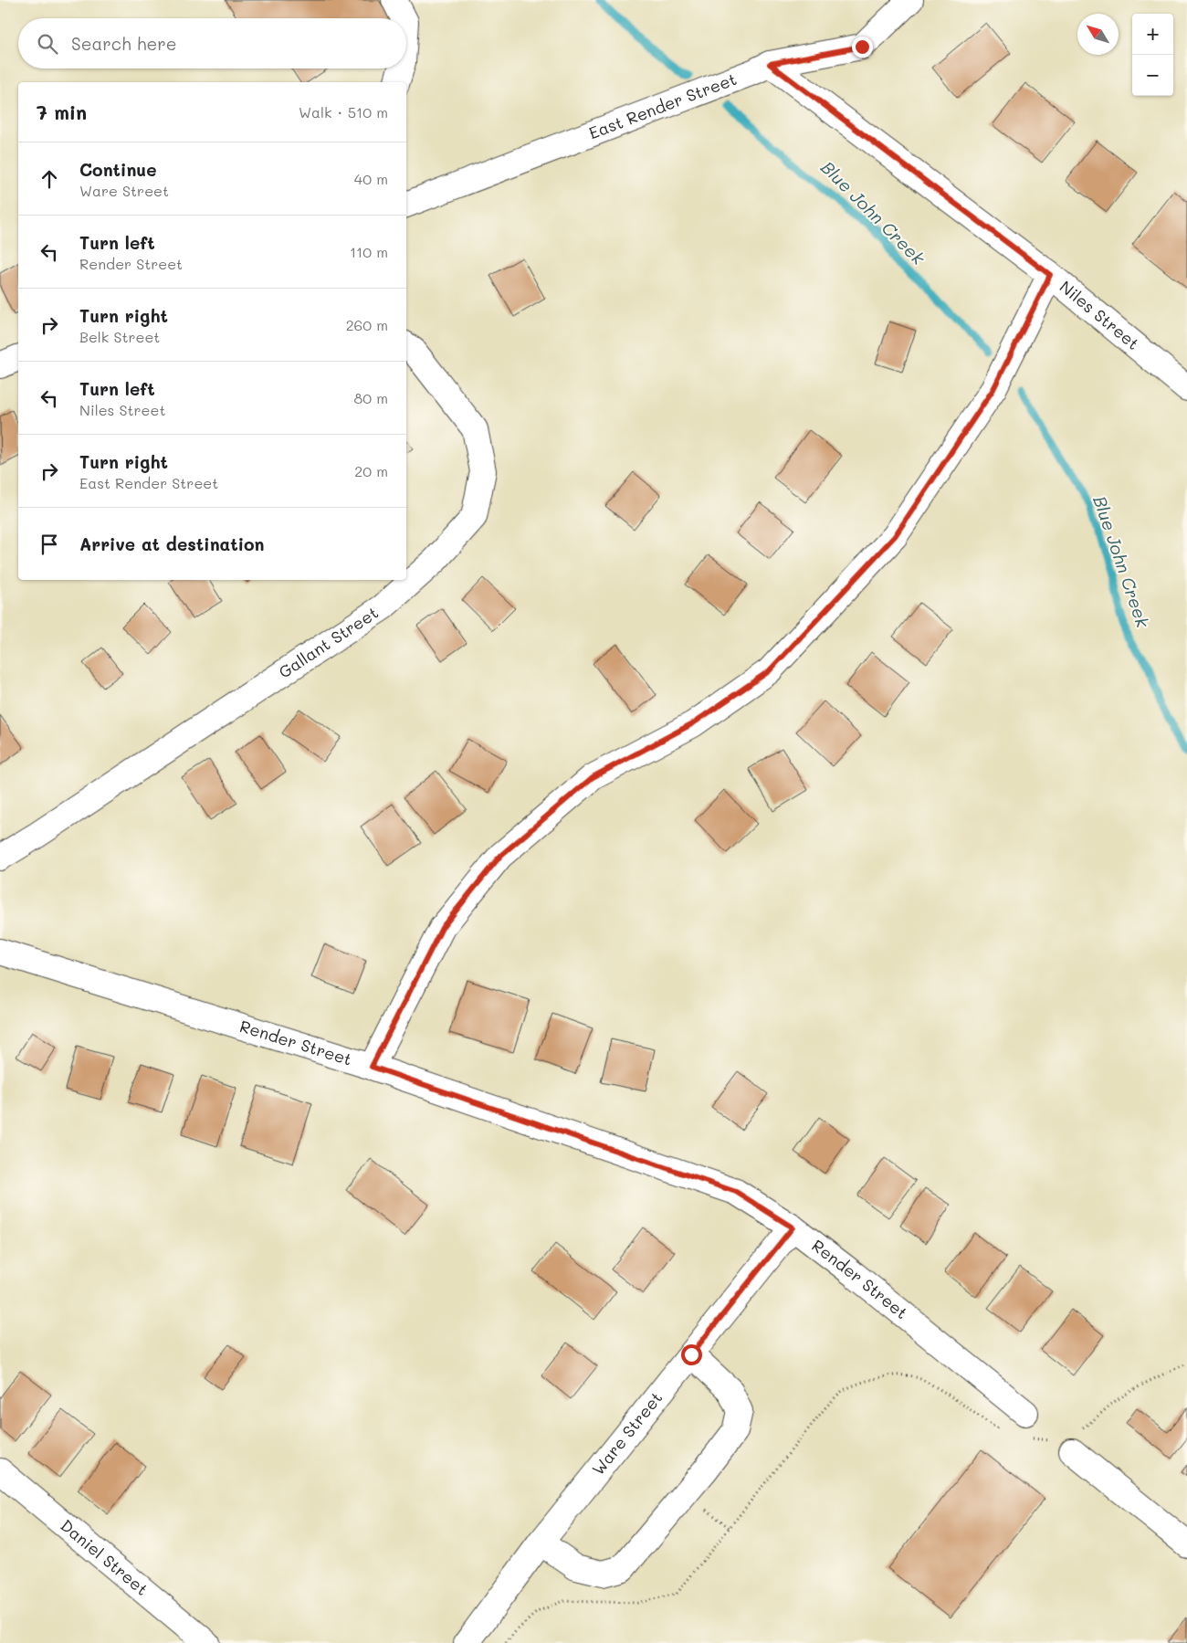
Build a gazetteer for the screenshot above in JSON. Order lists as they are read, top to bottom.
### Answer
{
  "streets": {
    "street": [
      "East Render Street",
      "Niles Street",
      "Gallant Street",
      "Render Street",
      "Ware Street",
      "Daniel Street"
    ]
  },
  "crossings": [
    ["East Render Street", "Niles Street"],
    ["Render Street", "Ware Street"]
  ],
  "water": ["Blue John Creek"],
  "north": "top left",
  "page": {
    "map_buttons": ["+", "−"],
    "search": "Search here",
    "heading": ["7 min", "Walk · 510 m"],
    "list": [
      ["Continue", "Ware Street", "40 m"],
      ["Turn left", "Render Street", "110 m"],
      ["Turn right", "Belk Street", "260 m"],
      ["Turn left", "Niles Street", "80 m"],
      ["Turn right", "East Render Street", "20 m"],
      "Arrive at destination"
    ]
  }
}
